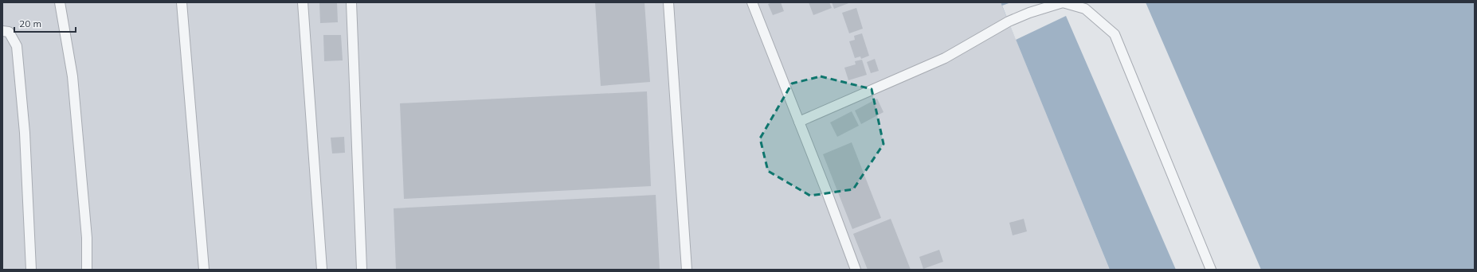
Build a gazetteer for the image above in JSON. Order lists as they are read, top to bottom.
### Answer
{
  "scale_bar": "20 m"
}
